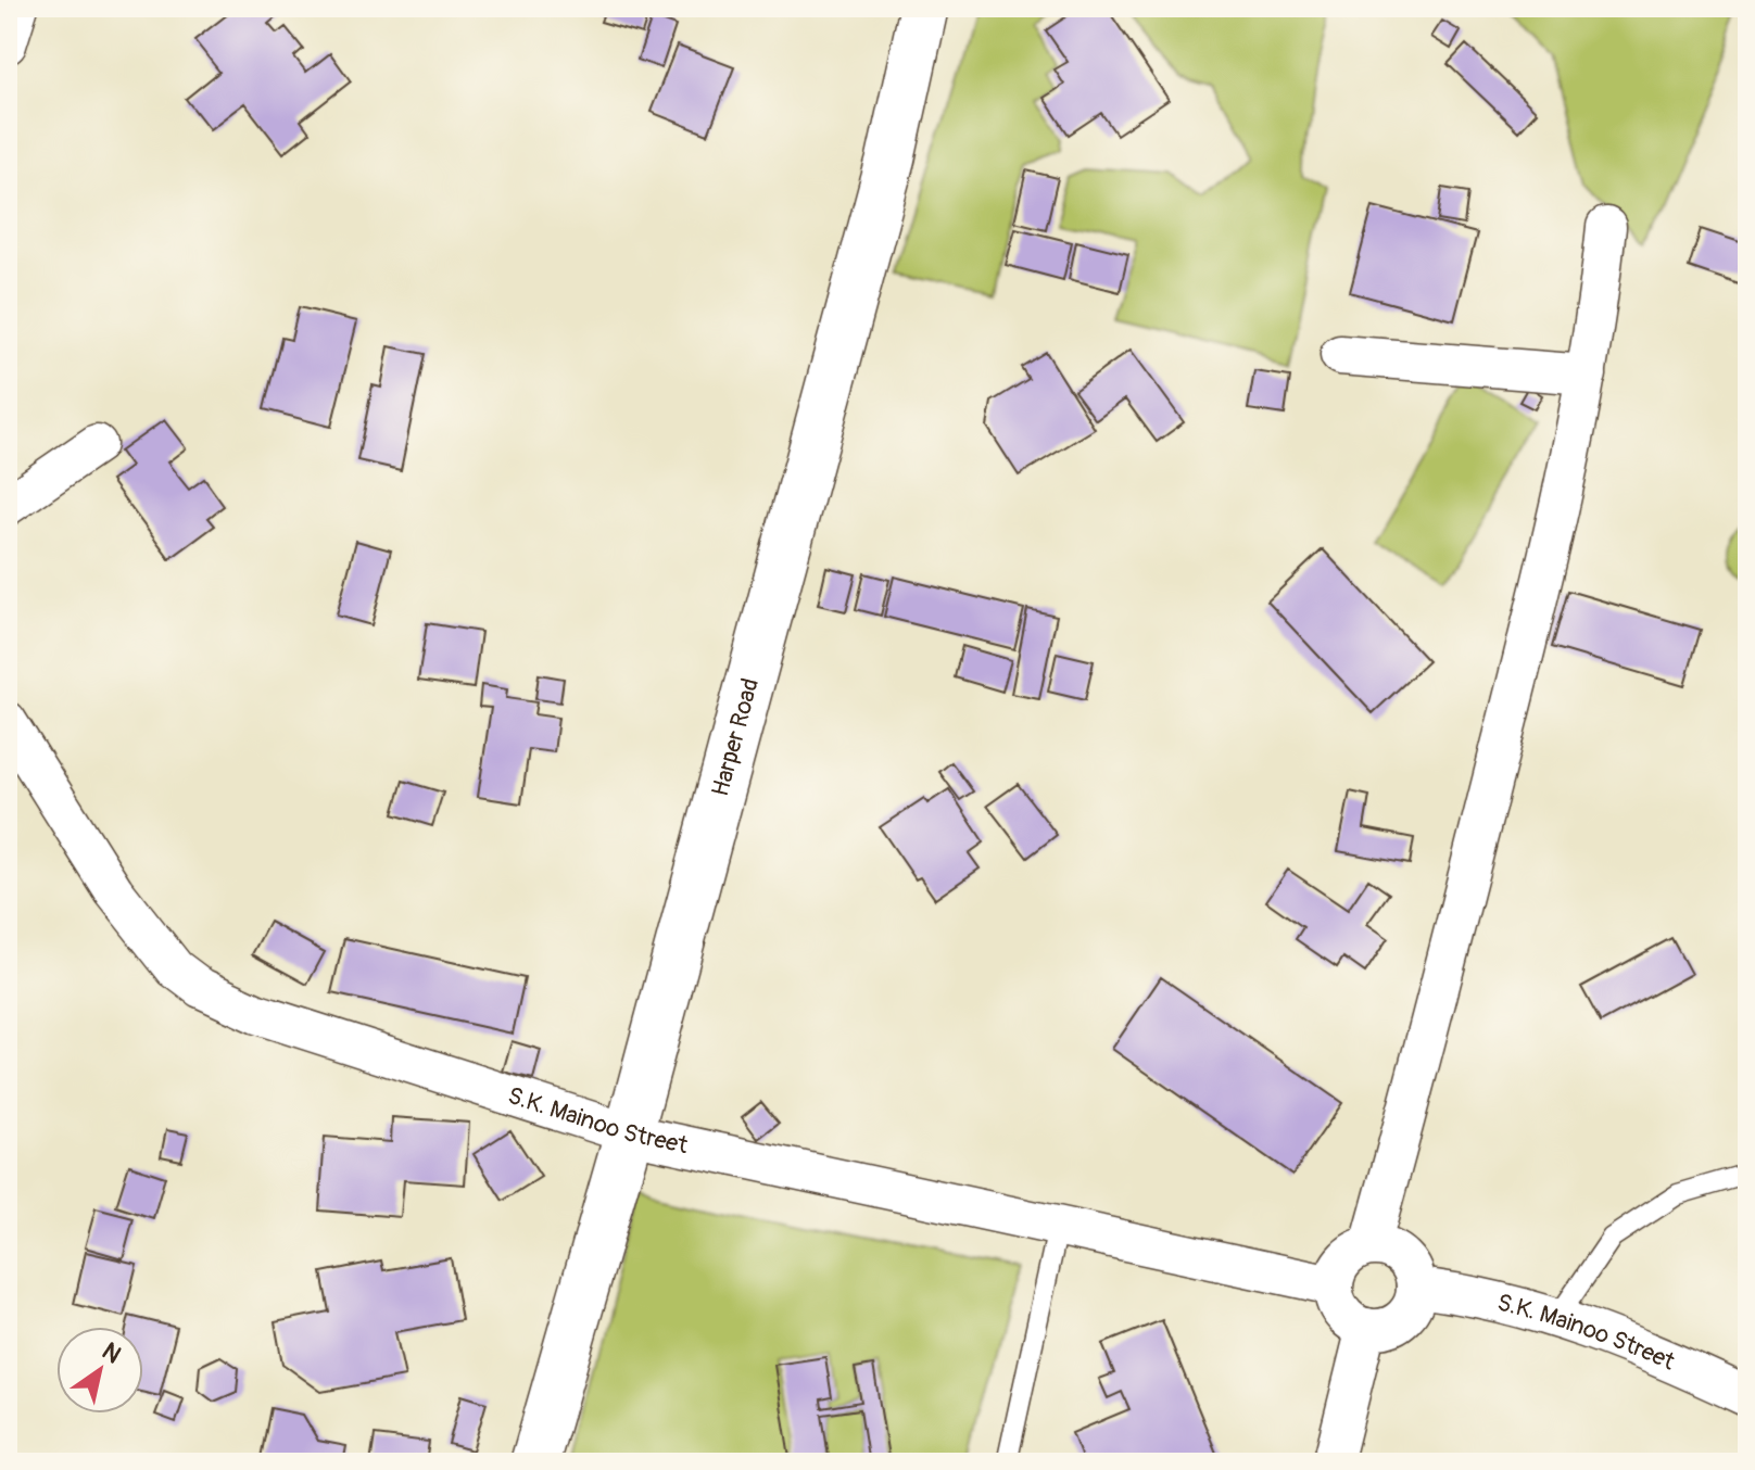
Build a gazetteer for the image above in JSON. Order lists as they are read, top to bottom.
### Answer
{
  "streets": {
    "main road": ["Harper Road"],
    "street": ["S.K. Mainoo Street"]
  },
  "crossings": [
    ["Harper Road", "S.K. Mainoo Street"]
  ],
  "north": "top right"
}
